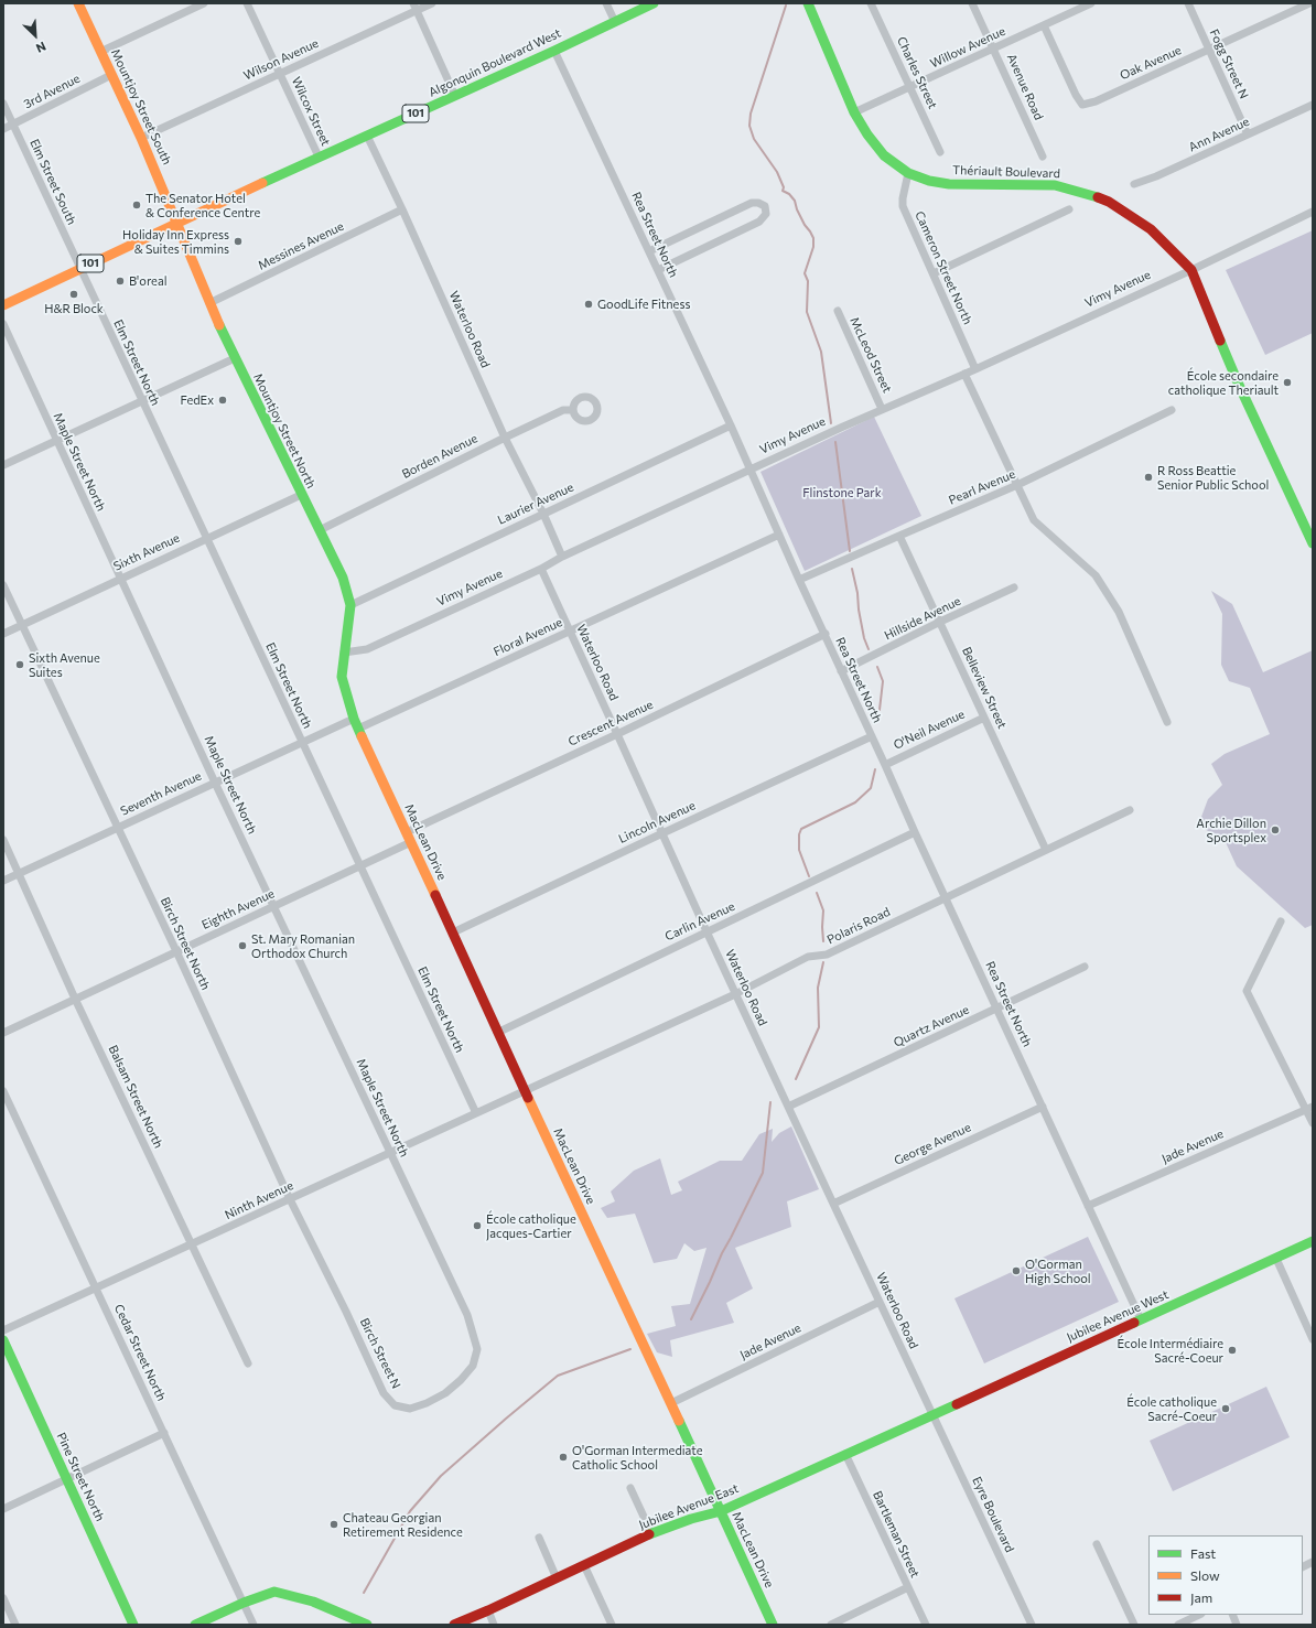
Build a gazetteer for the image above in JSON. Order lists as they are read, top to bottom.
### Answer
{
  "streets": {
    "main road": [
      "Algonquin Boulevard West",
      "Mountjoy Street South",
      "101",
      "Thériault Boulevard",
      "Mountjoy Street North",
      "MacLean Drive",
      "Jubilee Avenue West",
      "Pine Street North",
      "Jubilee Avenue East"
    ],
    "street": [
      "Willow Avenue",
      "Wilson Avenue",
      "Oak Avenue",
      "Fogg Street N",
      "Charles Street",
      "Avenue Road",
      "3rd Avenue",
      "Wilcox Street",
      "Ann Avenue",
      "Elm Street South",
      "Rea Street North",
      "Messines Avenue",
      "Cameron Street North",
      "Vimy Avenue",
      "Waterloo Road",
      "McLeod Street",
      "Elm Street North",
      "Borden Avenue",
      "Maple Street North",
      "Pearl Avenue",
      "Laurier Avenue",
      "Sixth Avenue",
      "Hillside Avenue",
      "Floral Avenue",
      "Belleview Street",
      "Crescent Avenue",
      "O'Neil Avenue",
      "Seventh Avenue",
      "Lincoln Avenue",
      "Eighth Avenue",
      "Carlin Avenue",
      "Polaris Road",
      "Birch Street North",
      "Quartz Avenue",
      "Balsam Street North",
      "George Avenue",
      "Jade Avenue",
      "Ninth Avenue",
      "Cedar Street North",
      "Birch Street N",
      "Eyre Boulevard",
      "Bartleman Street"
    ]
  },
  "crossings": [
    ["Willow Avenue", "Oak Avenue"],
    ["Willow Avenue", "Charles Street"],
    ["Willow Avenue", "Avenue Road"],
    ["Willow Avenue", "Thériault Boulevard"],
    ["Wilson Avenue", "Mountjoy Street South"],
    ["Wilson Avenue", "Wilcox Street"],
    ["Algonquin Boulevard West", "Mountjoy Street South"],
    ["Algonquin Boulevard West", "Wilcox Street"],
    ["Algonquin Boulevard West", "101"],
    ["Algonquin Boulevard West", "Rea Street North"],
    ["Algonquin Boulevard West", "Waterloo Road"],
    ["Algonquin Boulevard West", "Mountjoy Street North"],
    ["Oak Avenue", "Fogg Street N"],
    ["Fogg Street N", "Ann Avenue"],
    ["3rd Avenue", "Mountjoy Street South"],
    ["3rd Avenue", "Elm Street South"],
    ["Mountjoy Street South", "101"],
    ["Mountjoy Street South", "Mountjoy Street North"],
    ["101", "Elm Street South"],
    ["101", "Elm Street North"],
    ["101", "Mountjoy Street North"],
    ["Thériault Boulevard", "Cameron Street North"],
    ["Thériault Boulevard", "Vimy Avenue"],
    ["Elm Street South", "Elm Street North"],
    ["Rea Street North", "Vimy Avenue"],
    ["Rea Street North", "Pearl Avenue"],
    ["Rea Street North", "Laurier Avenue"],
    ["Rea Street North", "Hillside Avenue"],
    ["Rea Street North", "Floral Avenue"],
    ["Rea Street North", "Crescent Avenue"],
    ["Rea Street North", "O'Neil Avenue"],
    ["Rea Street North", "Lincoln Avenue"],
    ["Rea Street North", "Carlin Avenue"],
    ["Rea Street North", "Polaris Road"],
    ["Rea Street North", "Quartz Avenue"],
    ["Rea Street North", "George Avenue"],
    ["Rea Street North", "Jade Avenue"],
    ["Rea Street North", "Jubilee Avenue West"],
    ["Messines Avenue", "Waterloo Road"],
    ["Messines Avenue", "Mountjoy Street North"],
    ["Cameron Street North", "Vimy Avenue"],
    ["Vimy Avenue", "Waterloo Road"],
    ["Vimy Avenue", "McLeod Street"],
    ["Vimy Avenue", "Mountjoy Street North"],
    ["Waterloo Road", "Borden Avenue"],
    ["Waterloo Road", "Laurier Avenue"],
    ["Waterloo Road", "Floral Avenue"],
    ["Waterloo Road", "Crescent Avenue"],
    ["Waterloo Road", "Lincoln Avenue"],
    ["Waterloo Road", "Carlin Avenue"],
    ["Waterloo Road", "Polaris Road"],
    ["Waterloo Road", "Quartz Avenue"],
    ["Waterloo Road", "George Avenue"],
    ["Waterloo Road", "Jade Avenue"],
    ["Waterloo Road", "Jubilee Avenue West"],
    ["Waterloo Road", "Jubilee Avenue East"],
    ["Waterloo Road", "Eyre Boulevard"],
    ["Elm Street North", "Sixth Avenue"],
    ["Elm Street North", "Seventh Avenue"],
    ["Elm Street North", "Eighth Avenue"],
    ["Elm Street North", "Ninth Avenue"],
    ["Mountjoy Street North", "Borden Avenue"],
    ["Mountjoy Street North", "Laurier Avenue"],
    ["Mountjoy Street North", "Sixth Avenue"],
    ["Maple Street North", "Sixth Avenue"],
    ["Maple Street North", "Seventh Avenue"],
    ["Maple Street North", "Eighth Avenue"],
    ["Maple Street North", "Ninth Avenue"],
    ["Maple Street North", "Birch Street N"],
    ["Pearl Avenue", "Belleview Street"],
    ["Sixth Avenue", "Birch Street North"],
    ["Hillside Avenue", "Belleview Street"],
    ["Floral Avenue", "MacLean Drive"],
    ["Belleview Street", "O'Neil Avenue"],
    ["Belleview Street", "Polaris Road"],
    ["Crescent Avenue", "MacLean Drive"],
    ["Seventh Avenue", "MacLean Drive"],
    ["Seventh Avenue", "Birch Street North"],
    ["Seventh Avenue", "Balsam Street North"],
    ["Lincoln Avenue", "MacLean Drive"],
    ["MacLean Drive", "Eighth Avenue"],
    ["MacLean Drive", "Carlin Avenue"],
    ["MacLean Drive", "Polaris Road"],
    ["MacLean Drive", "Jade Avenue"],
    ["MacLean Drive", "Ninth Avenue"],
    ["MacLean Drive", "Jubilee Avenue East"],
    ["Eighth Avenue", "Birch Street North"],
    ["Eighth Avenue", "Balsam Street North"],
    ["Polaris Road", "Ninth Avenue"],
    ["Birch Street North", "Ninth Avenue"],
    ["Birch Street North", "Birch Street N"],
    ["Balsam Street North", "Ninth Avenue"],
    ["Ninth Avenue", "Cedar Street North"],
    ["Jubilee Avenue West", "Jubilee Avenue East"],
    ["Jubilee Avenue West", "Eyre Boulevard"],
    ["Jubilee Avenue East", "Eyre Boulevard"],
    ["Jubilee Avenue East", "Bartleman Street"]
  ],
  "parks": ["Flinstone Park"],
  "places": [
    "The Senator Hotel & Conference Centre",
    "Holiday Inn Express & Suites Timmins",
    "B'oreal",
    "H&R Block",
    "GoodLife Fitness",
    "École secondaire catholique Theriault",
    "FedEx",
    "R Ross Beattie Senior Public School",
    "Sixth Avenue Suites",
    "Archie Dillon Sportsplex",
    "St. Mary Romanian Orthodox Church",
    "École catholique Jacques-Cartier",
    "O'Gorman High School",
    "École Intermédiaire Sacré-Coeur",
    "École catholique Sacré-Coeur",
    "O'Gorman Intermediate Catholic School",
    "Chateau Georgian Retirement Residence"
  ],
  "legend": ["Fast", "Slow", "Jam"],
  "north": "bottom right"
}
